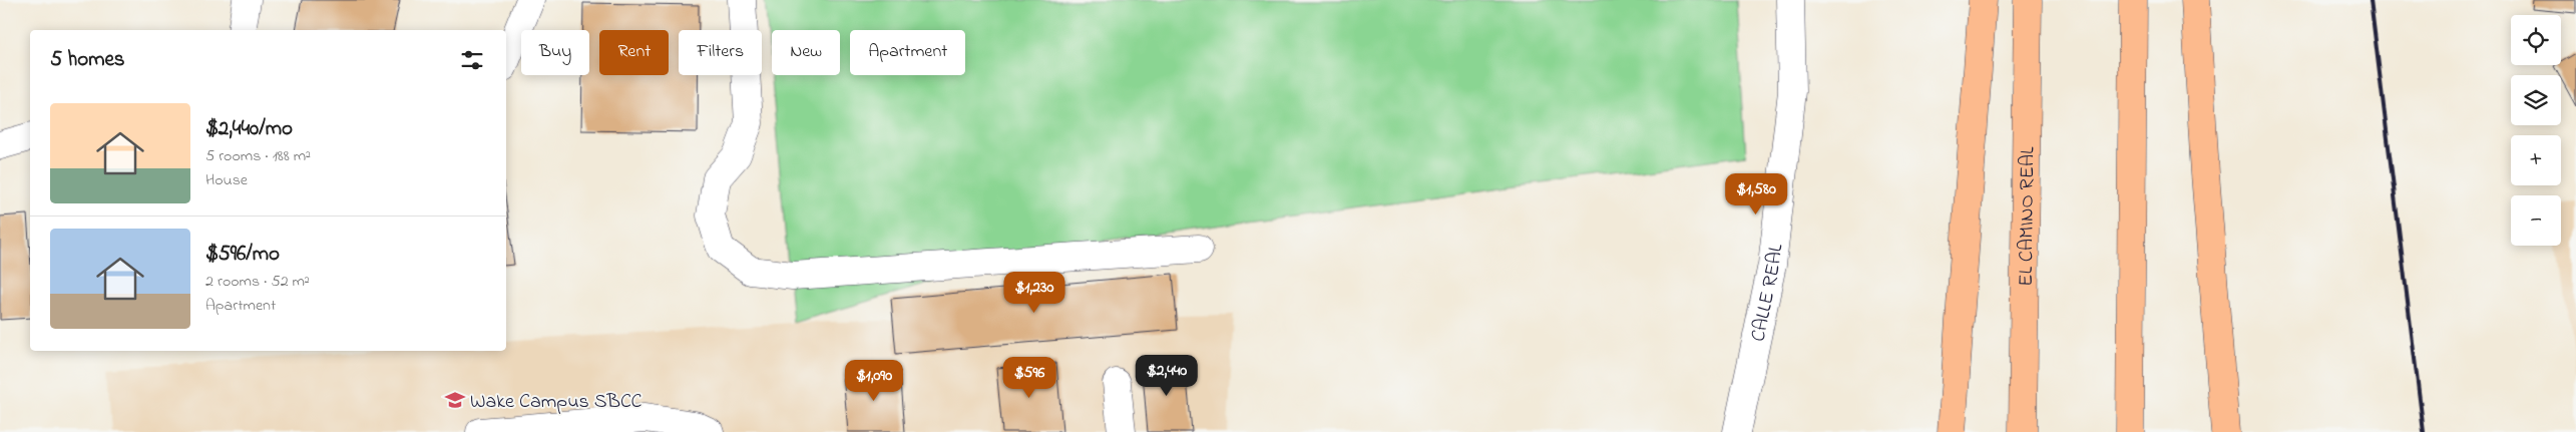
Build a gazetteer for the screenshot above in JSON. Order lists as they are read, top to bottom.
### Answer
{
  "streets": {
    "highway": ["EL CAMINO REAL"],
    "street": ["CALLE REAL"]
  },
  "places": {
    "school or university": ["Wake Campus SBCC"]
  },
  "page": {
    "map_buttons": ["+", "−"],
    "chip": [
      "Buy",
      "Rent",
      "Filters",
      "New",
      "Apartment"
    ],
    "heading": "5 homes",
    "list": [
      {
        "name": "$2,440/mo",
        "note": "5 rooms · 188 m² · House"
      },
      {
        "name": "$596/mo",
        "note": "2 rooms · 52 m² · Apartment"
      }
    ],
    "price": [
      "$1,580",
      "$1,230",
      "$2,440",
      "$596",
      "$1,090"
    ]
  }
}
